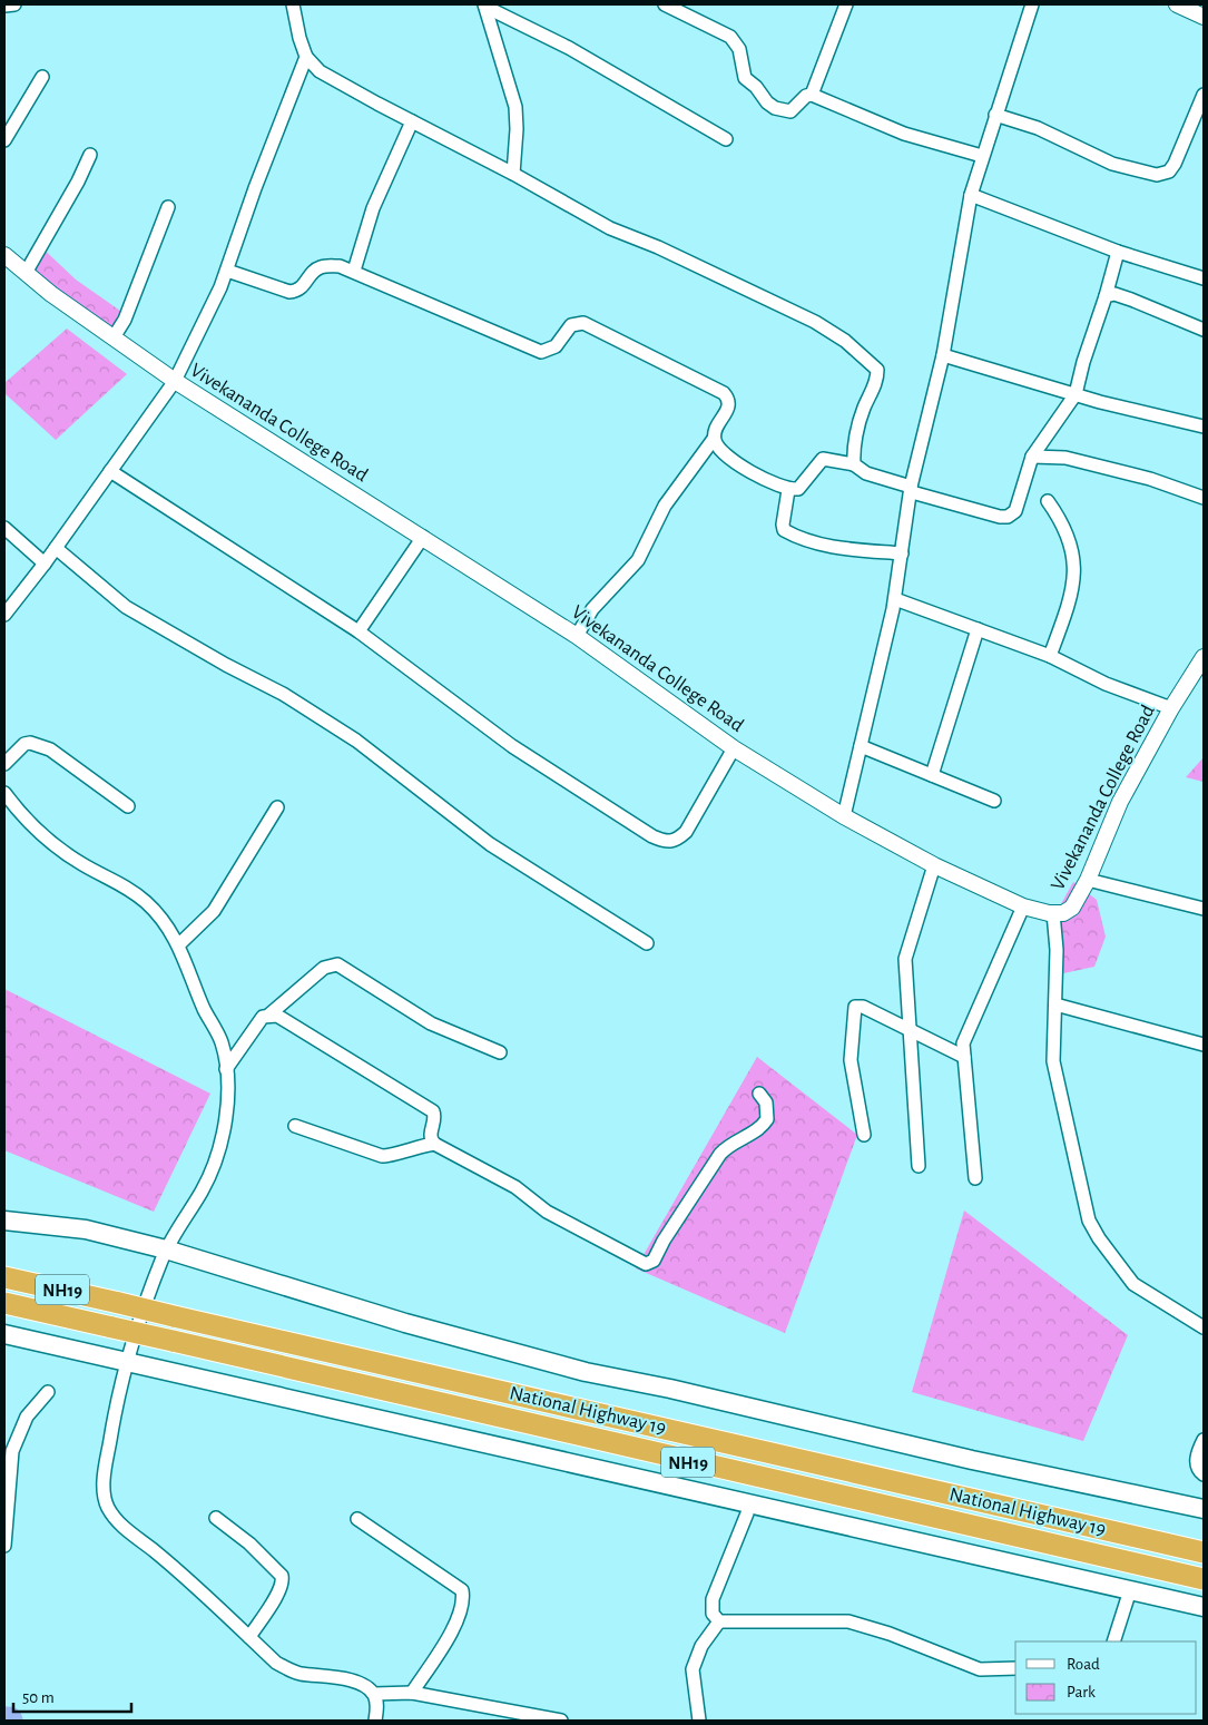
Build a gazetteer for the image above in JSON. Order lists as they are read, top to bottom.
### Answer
{
  "streets": {
    "highway": ["NH19", "National Highway 19"],
    "street": ["Vivekananda College Road"]
  },
  "legend": ["Road", "Park"],
  "scale_bar": "50 m"
}
